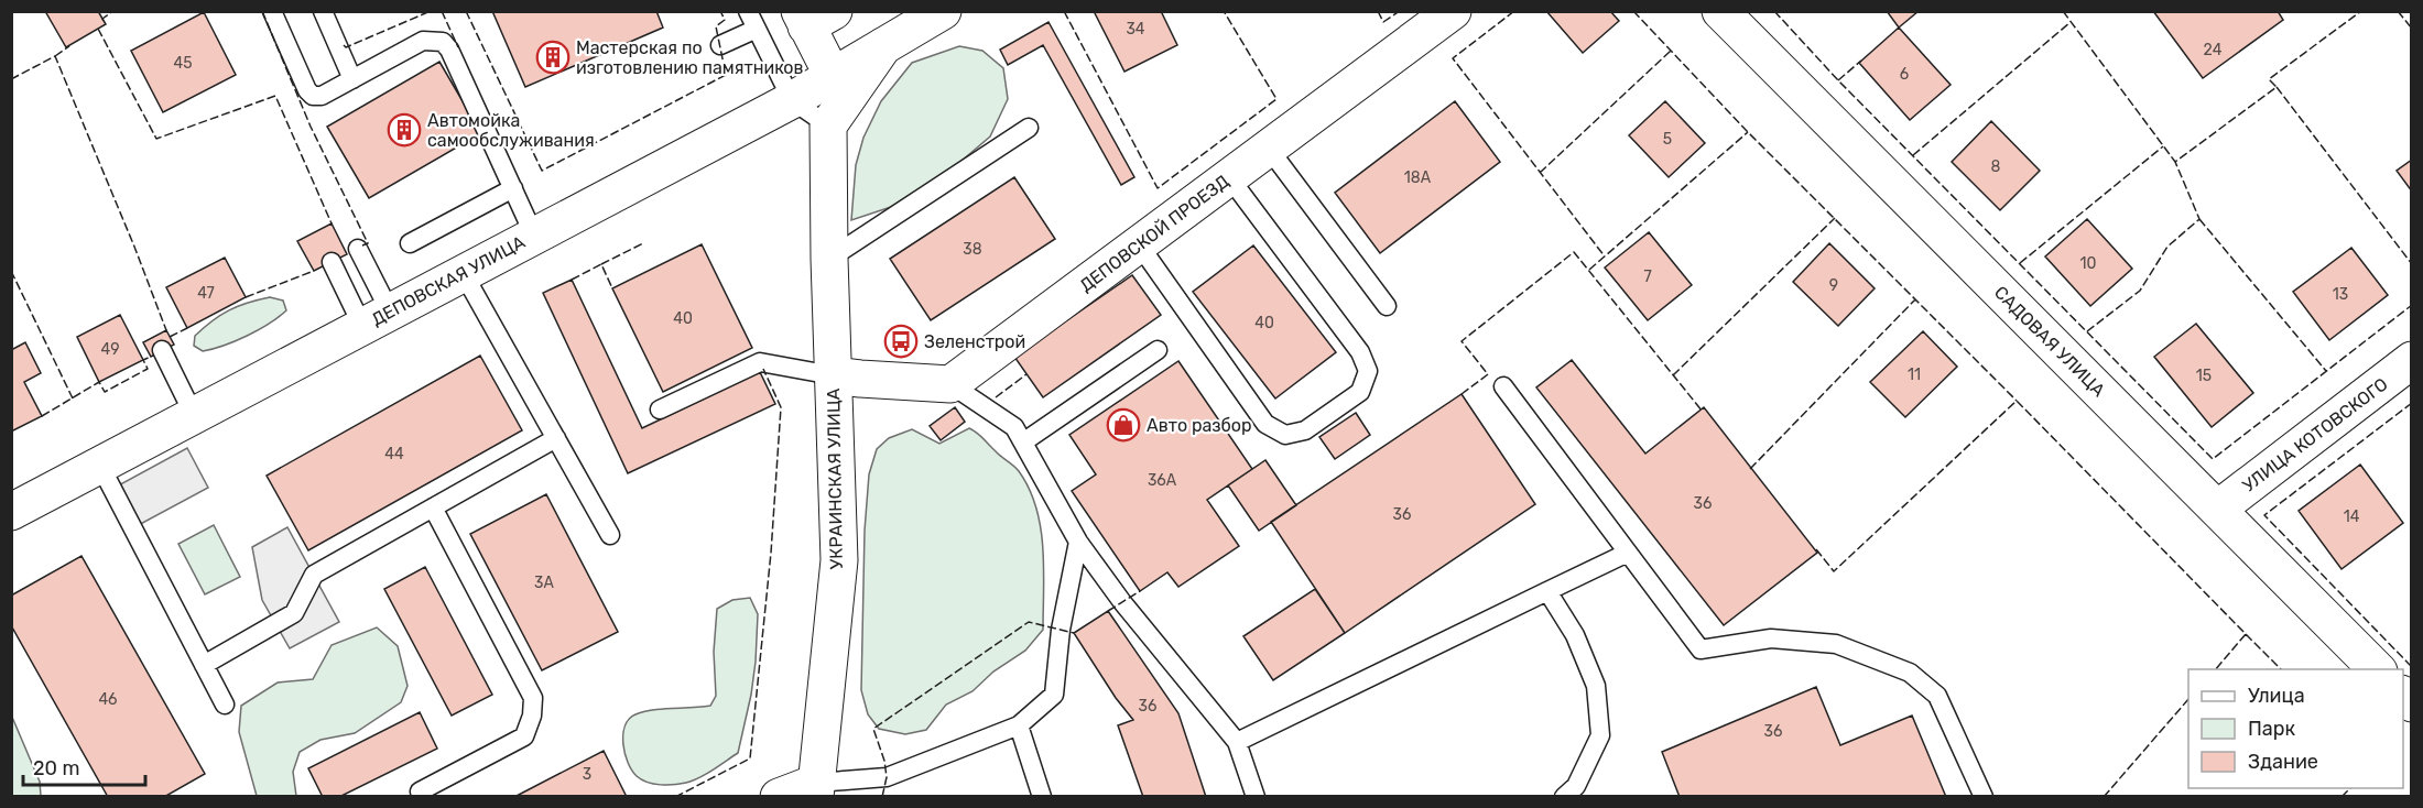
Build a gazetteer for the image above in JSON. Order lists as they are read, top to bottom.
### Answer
{
  "streets": {
    "street": [
      "ДЕПОВСКОЙ ПРОЕЗД",
      "ДЕПОВСКАЯ УЛИЦА",
      "САДОВАЯ УЛИЦА",
      "УЛИЦА КОТОВСКОГО",
      "УКРАИНСКАЯ УЛИЦА"
    ]
  },
  "crossings": [
    ["ДЕПОВСКАЯ УЛИЦА", "УКРАИНСКАЯ УЛИЦА"],
    ["САДОВАЯ УЛИЦА", "УЛИЦА КОТОВСКОГО"]
  ],
  "places": {
    "building": ["Мастерская по изготовлению памятников", "Автомойка самообслуживания"],
    "bus stop": ["Зеленстрой"],
    "shop": ["Авто разбор"]
  },
  "house_numbers": [
    "34",
    "24",
    "45",
    "6",
    "5",
    "8",
    "18А",
    "38",
    "10",
    "7",
    "9",
    "47",
    "13",
    "40",
    "40",
    "49",
    "11",
    "15",
    "44",
    "36А",
    "36",
    "36",
    "14",
    "3А",
    "46",
    "36",
    "36",
    "3"
  ],
  "legend": ["Улица", "Парк", "Здание"],
  "scale_bar": "20 m"
}
